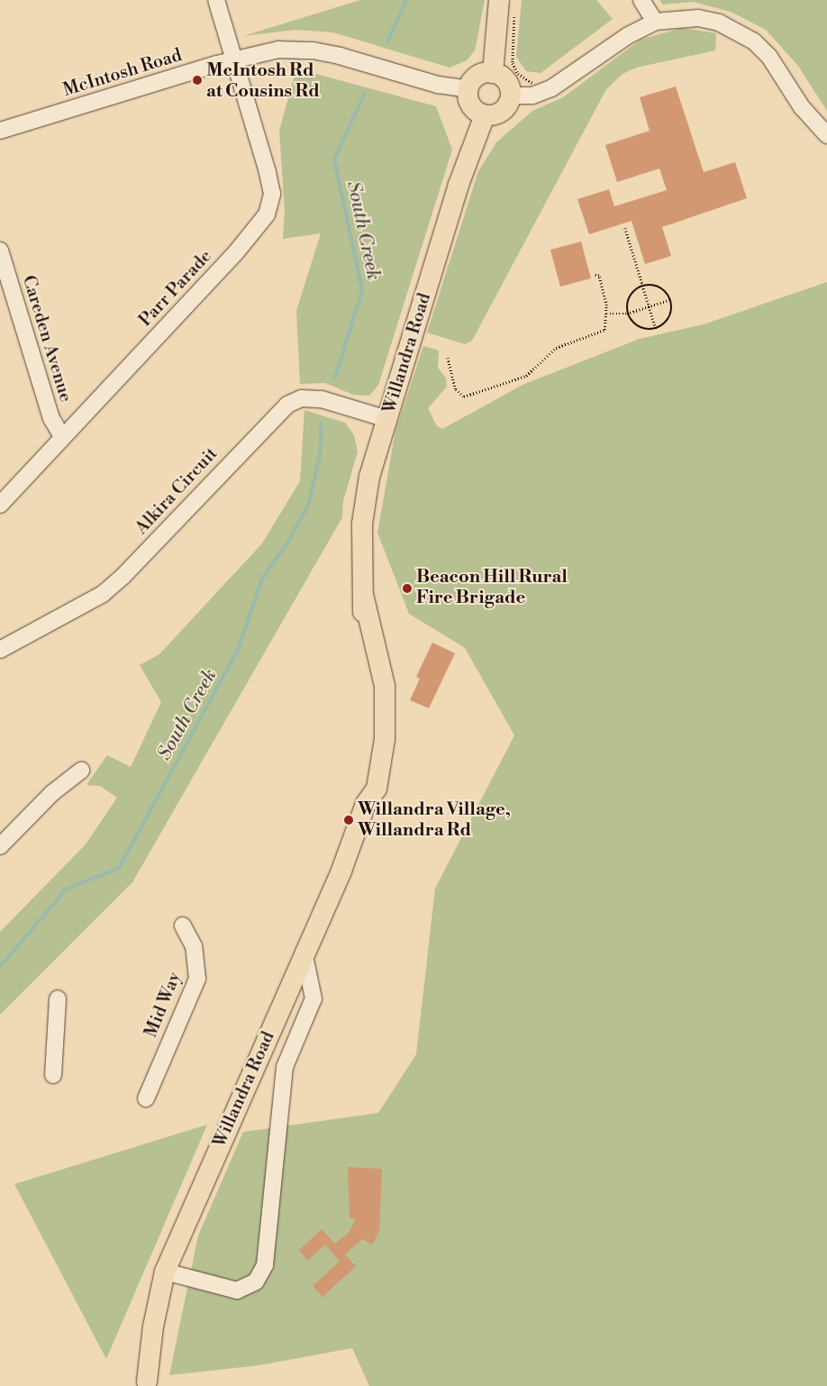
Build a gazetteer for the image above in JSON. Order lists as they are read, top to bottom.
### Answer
{
  "streets": {
    "main road": ["Willandra Road"],
    "street": [
      "McIntosh Road",
      "Parr Parade",
      "Careden Avenue",
      "Alkira Circuit",
      "Mid Way"
    ]
  },
  "crossings": [
    ["McIntosh Road", "Parr Parade"],
    ["McIntosh Road", "Willandra Road"],
    ["Parr Parade", "Careden Avenue"],
    ["Willandra Road", "Alkira Circuit"]
  ],
  "water": ["South Creek"],
  "places": ["McIntosh Rd at Cousins Rd", "Beacon Hill Rural Fire Brigade", "Willandra Village, Willandra Rd"]
}
